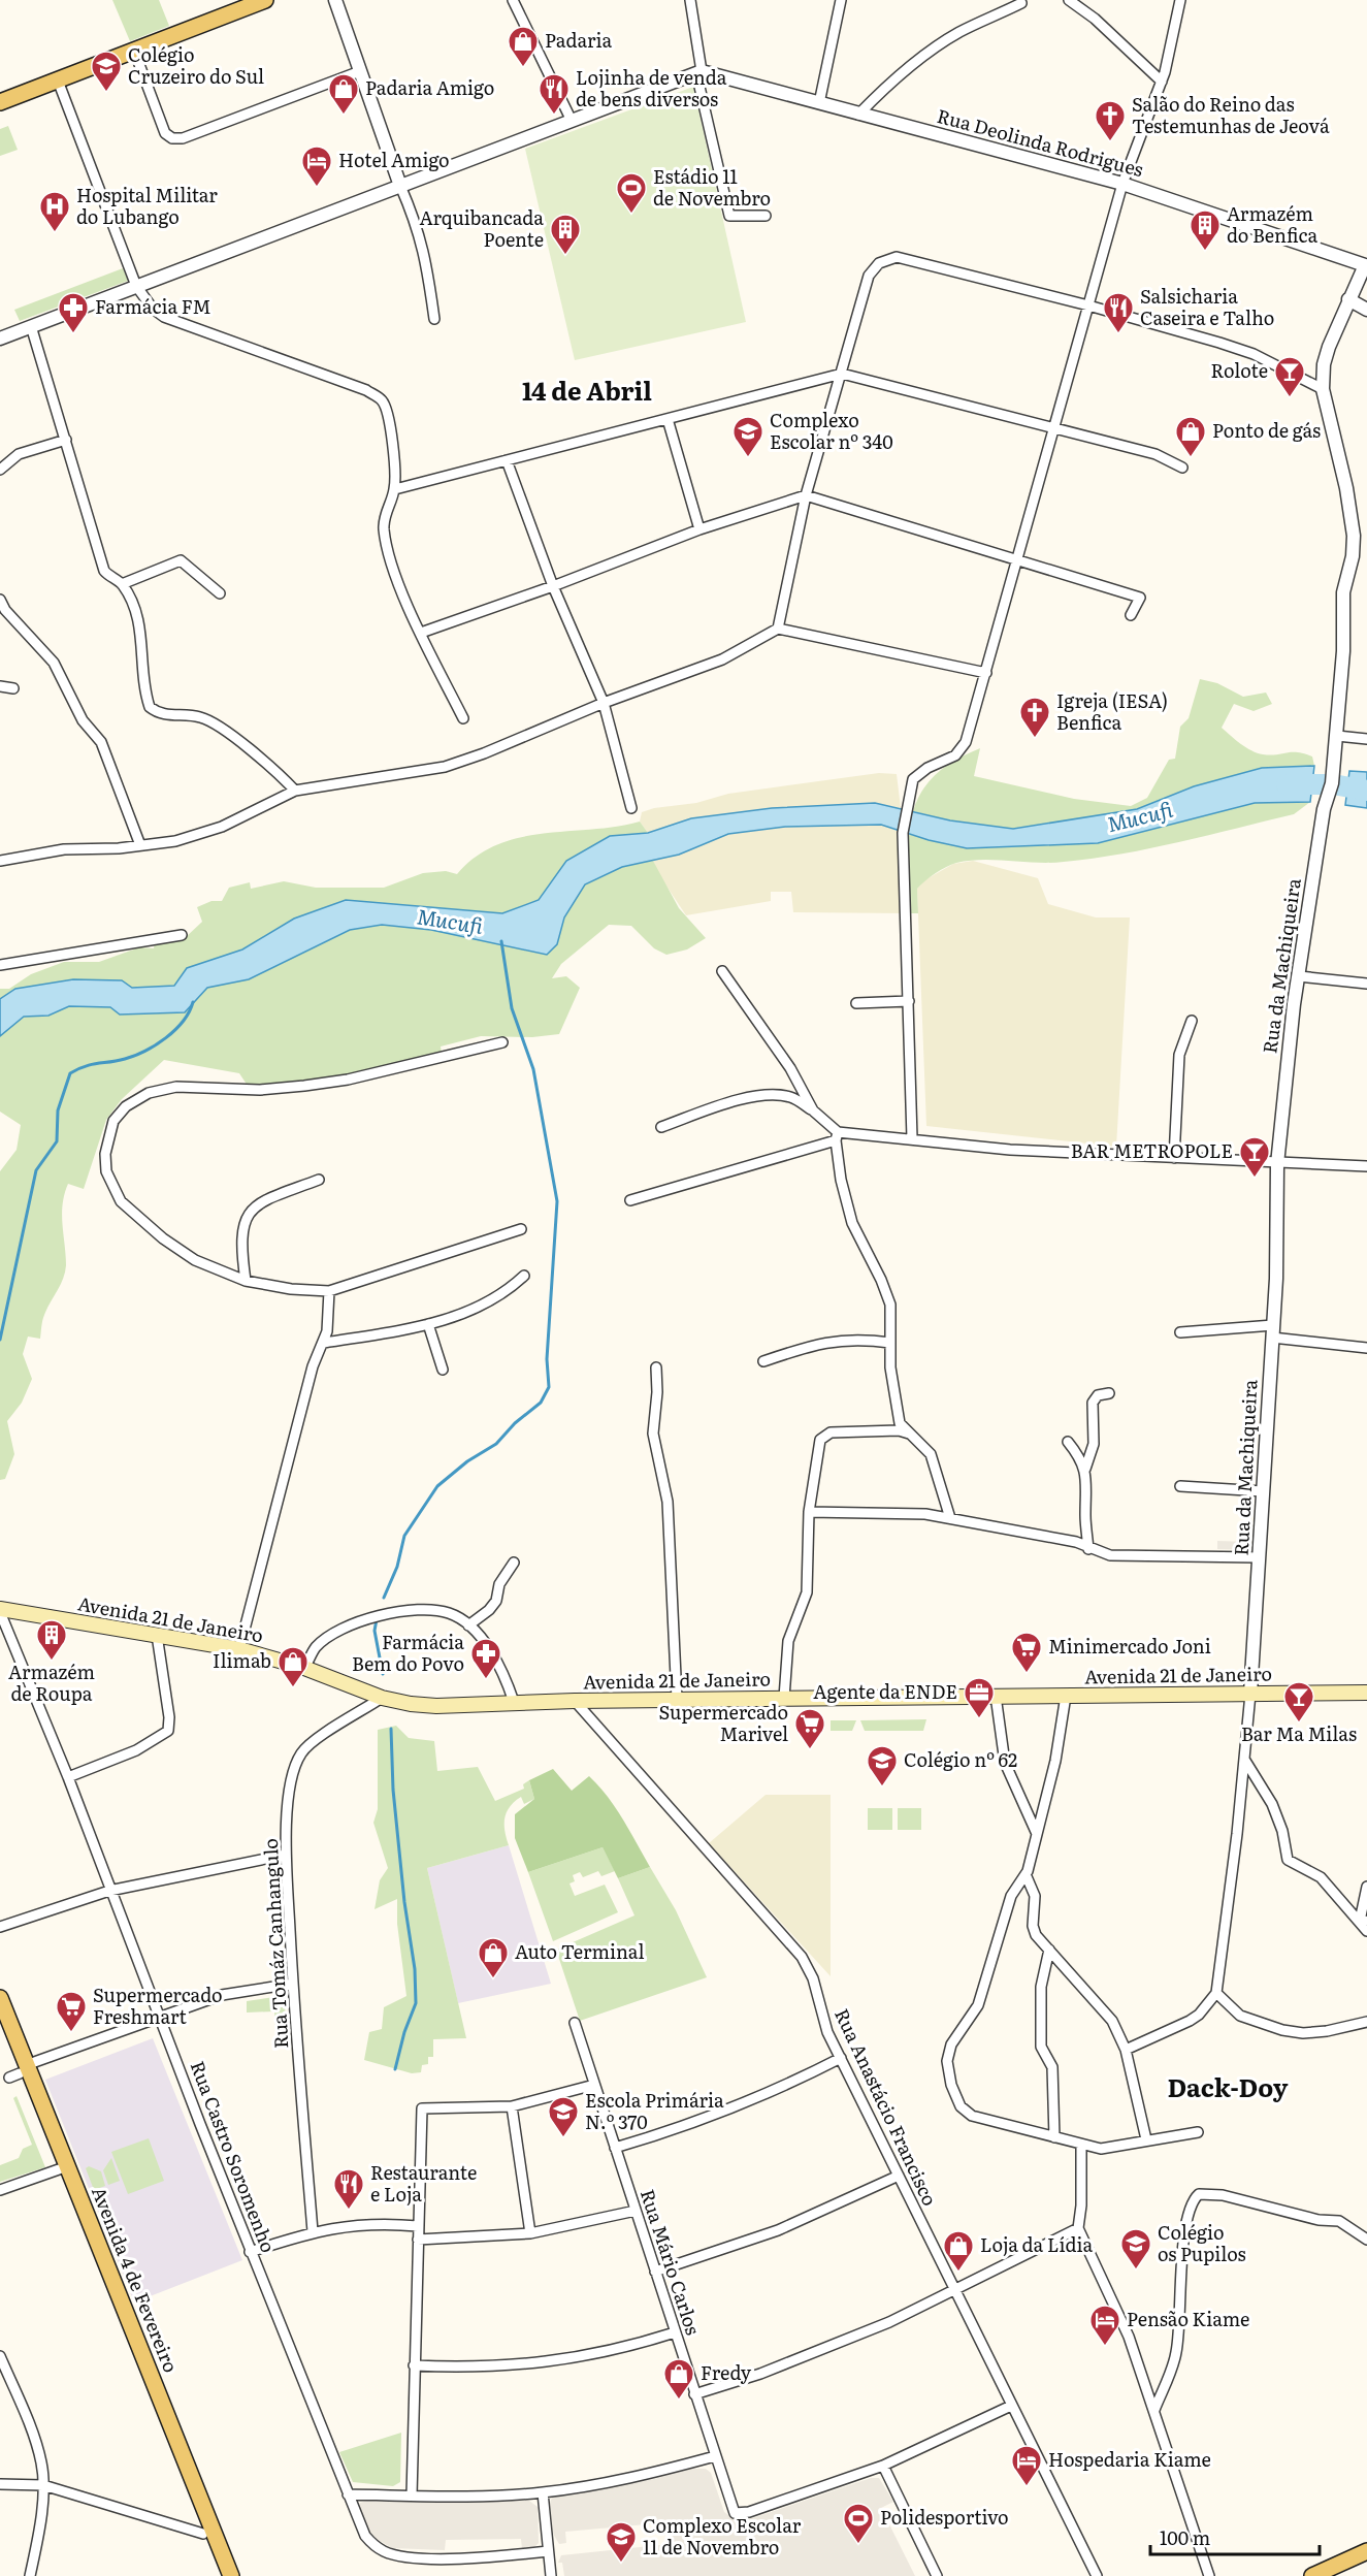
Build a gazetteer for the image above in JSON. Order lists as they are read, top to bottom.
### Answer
{
  "streets": {
    "main road": ["Avenida 21 de Janeiro", "Avenida 4 de Fevereiro"],
    "street": [
      "Rua Deolinda Rodrigues",
      "Rua da Machiqueira",
      "Rua Tomáz Canhangulo",
      "Rua Anastácio Francisco",
      "Rua Castro Soromenho",
      "Rua Mário Carlos"
    ]
  },
  "crossings": [
    ["Rua Deolinda Rodrigues", "Rua da Machiqueira"],
    ["Rua da Machiqueira", "Avenida 21 de Janeiro"],
    ["Avenida 21 de Janeiro", "Rua Tomáz Canhangulo"],
    ["Avenida 21 de Janeiro", "Rua Anastácio Francisco"],
    ["Avenida 21 de Janeiro", "Rua Castro Soromenho"]
  ],
  "districts": ["14 de Abril", "Dack-Doy"],
  "water": ["Mucufi"],
  "places": {
    "shop": [
      "Padaria",
      "Padaria Amigo",
      "Ponto de gás",
      "Ilimab",
      "Auto Terminal",
      "Loja da Lídia",
      "Fredy"
    ],
    "school or university": [
      "Colégio Cruzeiro do Sul",
      "Complexo Escolar nº 340",
      "Colégio nº 62",
      "Escola Primária N.º 370",
      "Colégio os Pupilos",
      "Complexo Escolar 11 de Novembro"
    ],
    "restaurant": ["Lojinha de venda de bens diversos", "Salsicharia Caseira e Talho", "Restaurante e Loja"],
    "church": ["Salão do Reino das Testemunhas de Jeová", "Igreja (IESA) Benfica"],
    "hotel": ["Hotel Amigo", "Pensão Kiame", "Hospedaria Kiame"],
    "sports": ["Estádio 11 de Novembro", "Polidesportivo"],
    "hospital": ["Hospital Militar do Lubango"],
    "building": ["Armazém do Benfica", "Arquibancada Poente", "Armazém de Roupa"],
    "pharmacy": ["Farmácia FM", "Farmácia Bem do Povo"],
    "bar": ["Rolote", "BAR METROPOLE", "Bar Ma Milas"],
    "supermarket": ["Minimercado Joni", "Supermercado Marivel", "Supermercado Freshmart"],
    "office": ["Agente da ENDE"]
  },
  "scale_bar": "100 m"
}
